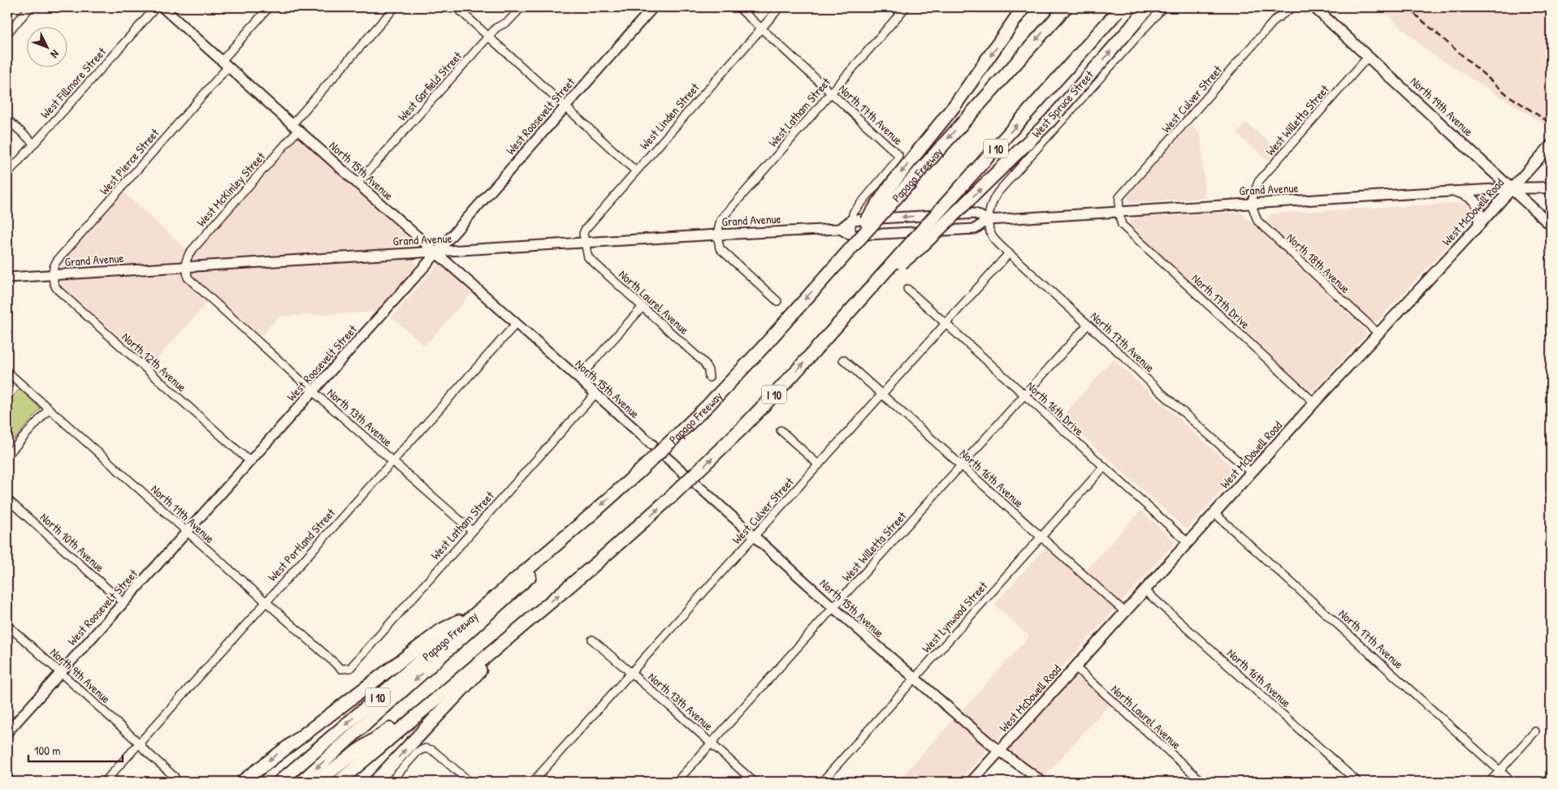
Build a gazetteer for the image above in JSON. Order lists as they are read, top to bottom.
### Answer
{
  "streets": {
    "highway": ["I 10", "Papago Freeway"],
    "main road": ["North 19th Avenue", "Grand Avenue", "West McDowell Road"],
    "street": [
      "West Fillmore Street",
      "West Garfield Street",
      "West Culver Street",
      "West Spruce Street",
      "West Latham Street",
      "North 17th Avenue",
      "West Roosevelt Street",
      "West Linden Street",
      "West Willetta Street",
      "West Pierce Street",
      "North 15th Avenue",
      "West McKinley Street",
      "North 18th Avenue",
      "North 17th Drive",
      "North Laurel Avenue",
      "North 12th Avenue",
      "North 16th Drive",
      "North 13th Avenue",
      "North 16th Avenue",
      "North 11th Avenue",
      "North 10th Avenue",
      "West Portland Street",
      "West Lynwood Street",
      "North 9th Avenue"
    ]
  },
  "crossings": [
    ["West Garfield Street", "North 15th Avenue"],
    ["West Culver Street", "North 17th Avenue"],
    ["West Culver Street", "North 15th Avenue"],
    ["West Culver Street", "Grand Avenue"],
    ["West Culver Street", "North 17th Drive"],
    ["West Culver Street", "North 16th Drive"],
    ["West Culver Street", "North 13th Avenue"],
    ["West Culver Street", "North 16th Avenue"],
    ["West Spruce Street", "North 17th Avenue"],
    ["West Spruce Street", "Grand Avenue"],
    ["North 19th Avenue", "West Willetta Street"],
    ["North 19th Avenue", "Grand Avenue"],
    ["North 19th Avenue", "West McDowell Road"],
    ["West Latham Street", "North 17th Avenue"],
    ["West Latham Street", "North 15th Avenue"],
    ["West Latham Street", "Grand Avenue"],
    ["West Latham Street", "North 13th Avenue"],
    ["West Latham Street", "North 11th Avenue"],
    ["North 17th Avenue", "West Linden Street"],
    ["North 17th Avenue", "West Willetta Street"],
    ["North 17th Avenue", "Grand Avenue"],
    ["North 17th Avenue", "West McDowell Road"],
    ["West Roosevelt Street", "North 15th Avenue"],
    ["West Roosevelt Street", "Grand Avenue"],
    ["West Roosevelt Street", "North 12th Avenue"],
    ["West Roosevelt Street", "North 13th Avenue"],
    ["West Roosevelt Street", "North 11th Avenue"],
    ["West Roosevelt Street", "North 10th Avenue"],
    ["West Roosevelt Street", "North 9th Avenue"],
    ["West Linden Street", "Grand Avenue"],
    ["West Linden Street", "North Laurel Avenue"],
    ["West Willetta Street", "North 15th Avenue"],
    ["West Willetta Street", "Grand Avenue"],
    ["West Willetta Street", "North 18th Avenue"],
    ["West Willetta Street", "North 16th Drive"],
    ["West Willetta Street", "North 13th Avenue"],
    ["West Willetta Street", "North 16th Avenue"],
    ["West Pierce Street", "North 15th Avenue"],
    ["West Pierce Street", "Grand Avenue"],
    ["West Pierce Street", "North 12th Avenue"],
    ["North 15th Avenue", "West McKinley Street"],
    ["North 15th Avenue", "Grand Avenue"],
    ["North 15th Avenue", "West McDowell Road"],
    ["North 15th Avenue", "West Portland Street"],
    ["North 15th Avenue", "West Lynwood Street"],
    ["West McKinley Street", "Grand Avenue"],
    ["West McKinley Street", "North 13th Avenue"],
    ["Grand Avenue", "West McDowell Road"],
    ["Grand Avenue", "North 18th Avenue"],
    ["Grand Avenue", "North 17th Drive"],
    ["Grand Avenue", "North Laurel Avenue"],
    ["Grand Avenue", "North 12th Avenue"],
    ["Grand Avenue", "North 13th Avenue"],
    ["West McDowell Road", "North 18th Avenue"],
    ["West McDowell Road", "North 17th Drive"],
    ["West McDowell Road", "North Laurel Avenue"],
    ["West McDowell Road", "North 16th Drive"],
    ["West McDowell Road", "North 16th Avenue"],
    ["North 16th Drive", "West Lynwood Street"],
    ["North 13th Avenue", "West Portland Street"],
    ["North 16th Avenue", "West Lynwood Street"],
    ["North 11th Avenue", "West Portland Street"],
    ["West Portland Street", "North 9th Avenue"]
  ],
  "scale_bar": "100 m",
  "north": "bottom right"
}
